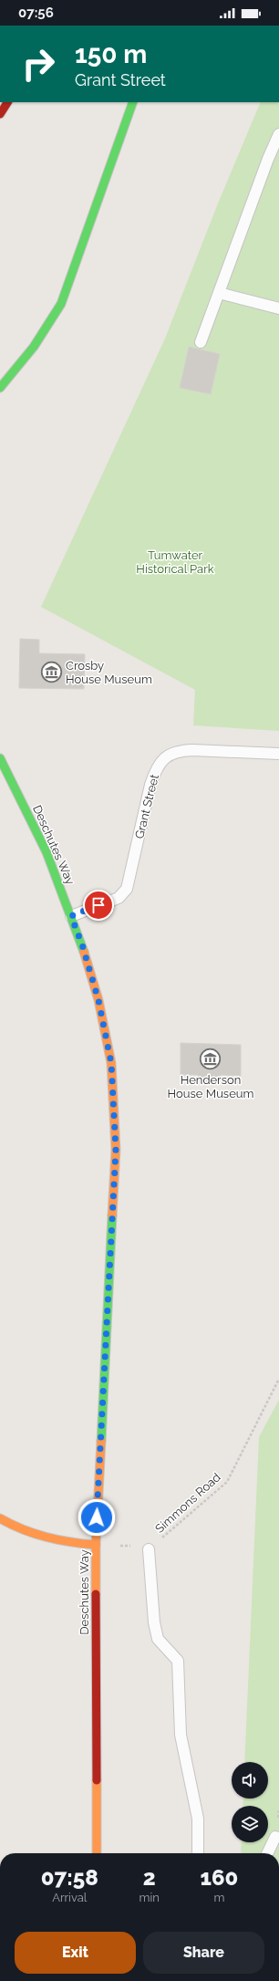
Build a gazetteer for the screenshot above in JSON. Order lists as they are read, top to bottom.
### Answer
{
  "streets": {
    "main road": ["Deschutes Way"],
    "lane": ["Grant Street"],
    "path": ["Simmons Road"]
  },
  "crossings": [
    ["Grant Street", "Deschutes Way"]
  ],
  "parks": ["Tumwater Historical Park"],
  "places": {
    "museum": ["Crosby House Museum", "Henderson House Museum"]
  },
  "page": {
    "status": "07:56",
    "turn": ["150 m", "Grant Street"],
    "eta": [
      "07:58",
      "Arrival",
      "2",
      "min",
      "160",
      "m"
    ],
    "buttons": ["Exit", "Share"]
  }
}
